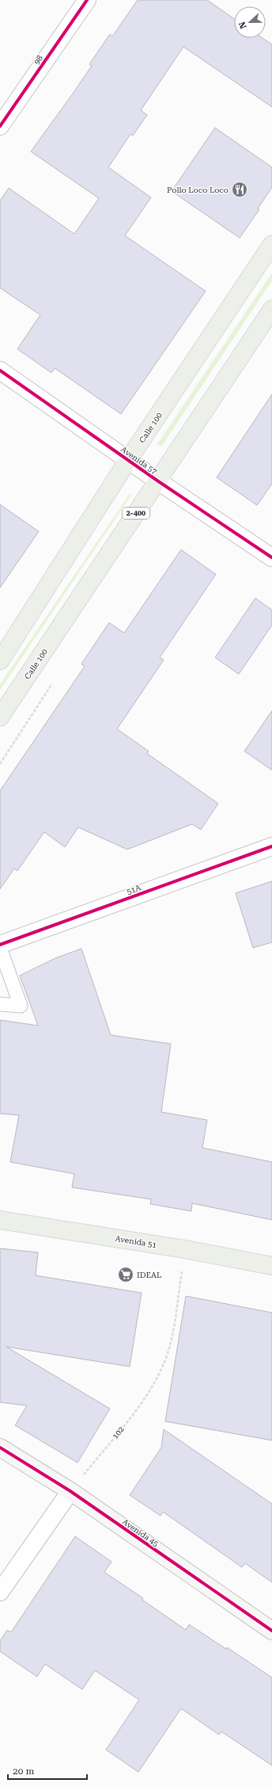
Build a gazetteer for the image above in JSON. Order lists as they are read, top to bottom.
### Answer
{
  "streets": {
    "main road": ["Calle 100", "2-400", "Avenida 51"],
    "street": [
      "98",
      "Avenida 57",
      "51A",
      "Avenida 45"
    ],
    "path": ["102"]
  },
  "crossings": [
    ["Calle 100", "Avenida 57"],
    ["Avenida 51", "102"],
    ["102", "Avenida 45"]
  ],
  "places": {
    "restaurant": ["Pollo Loco Loco"],
    "supermarket": ["IDEAL"]
  },
  "scale_bar": "20 m",
  "north": "left"
}
